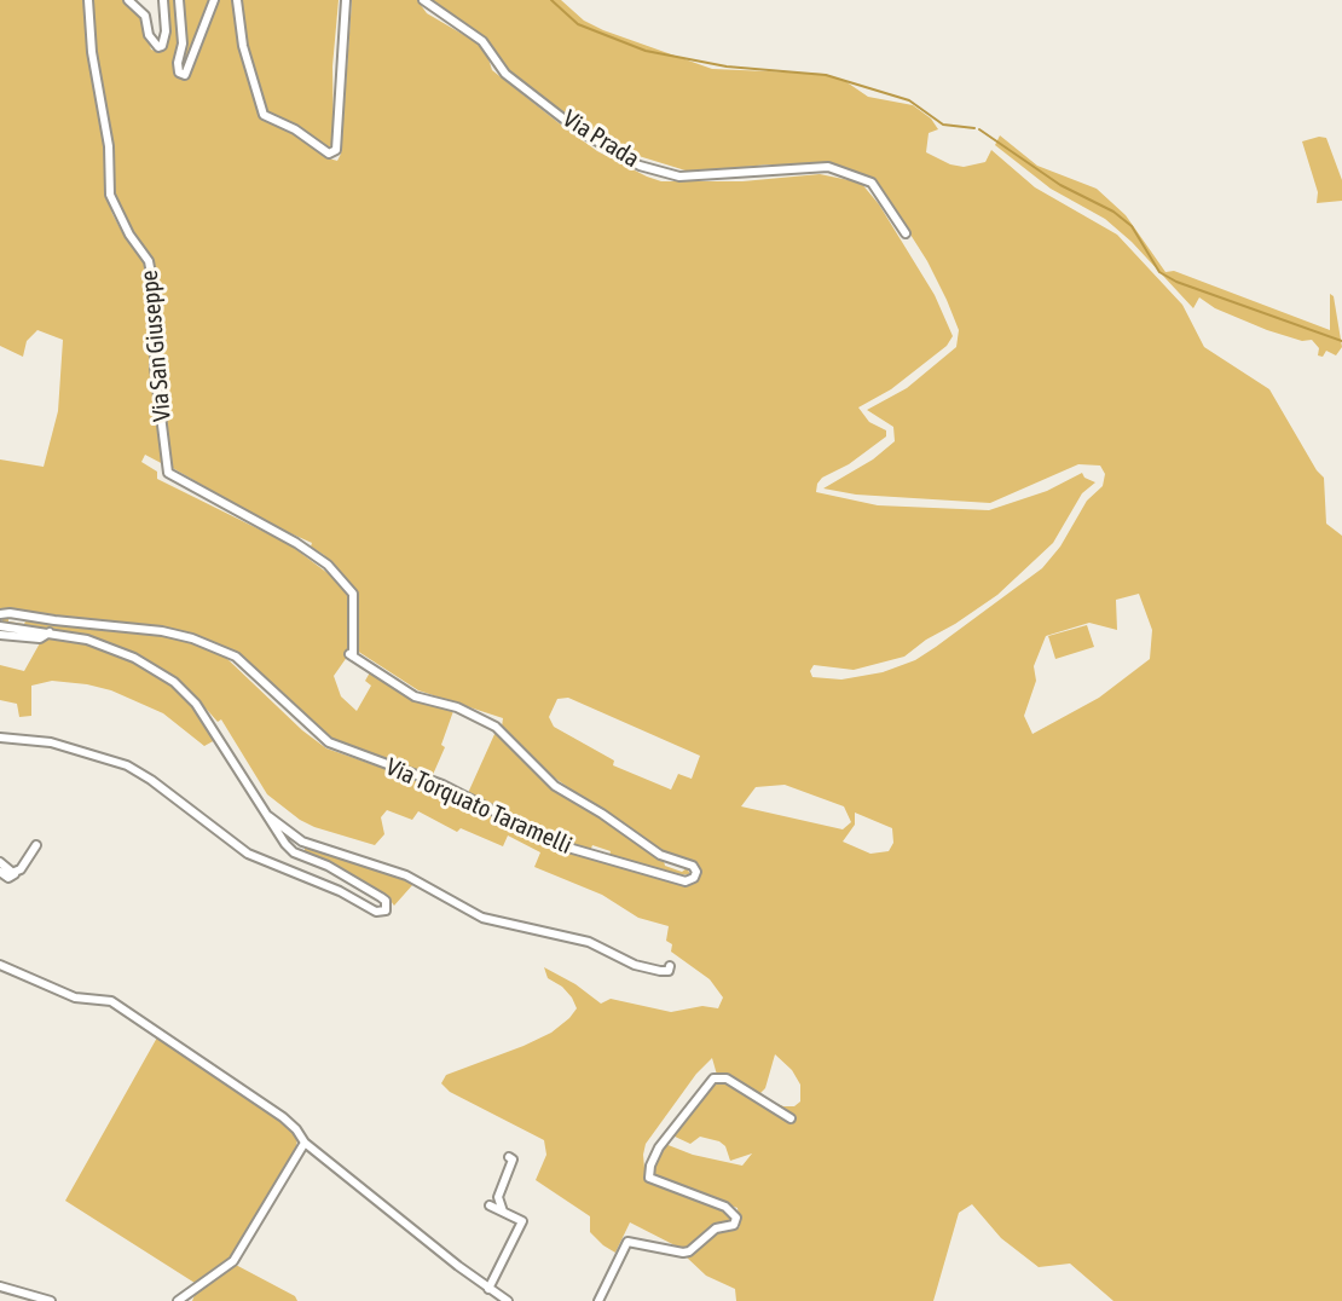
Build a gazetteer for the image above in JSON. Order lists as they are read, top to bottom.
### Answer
{
  "streets": {
    "street": ["Via Prada", "Via San Giuseppe", "Via Torquato Taramelli"]
  },
  "crossings": [
    ["Via San Giuseppe", "Via Torquato Taramelli"]
  ]
}
